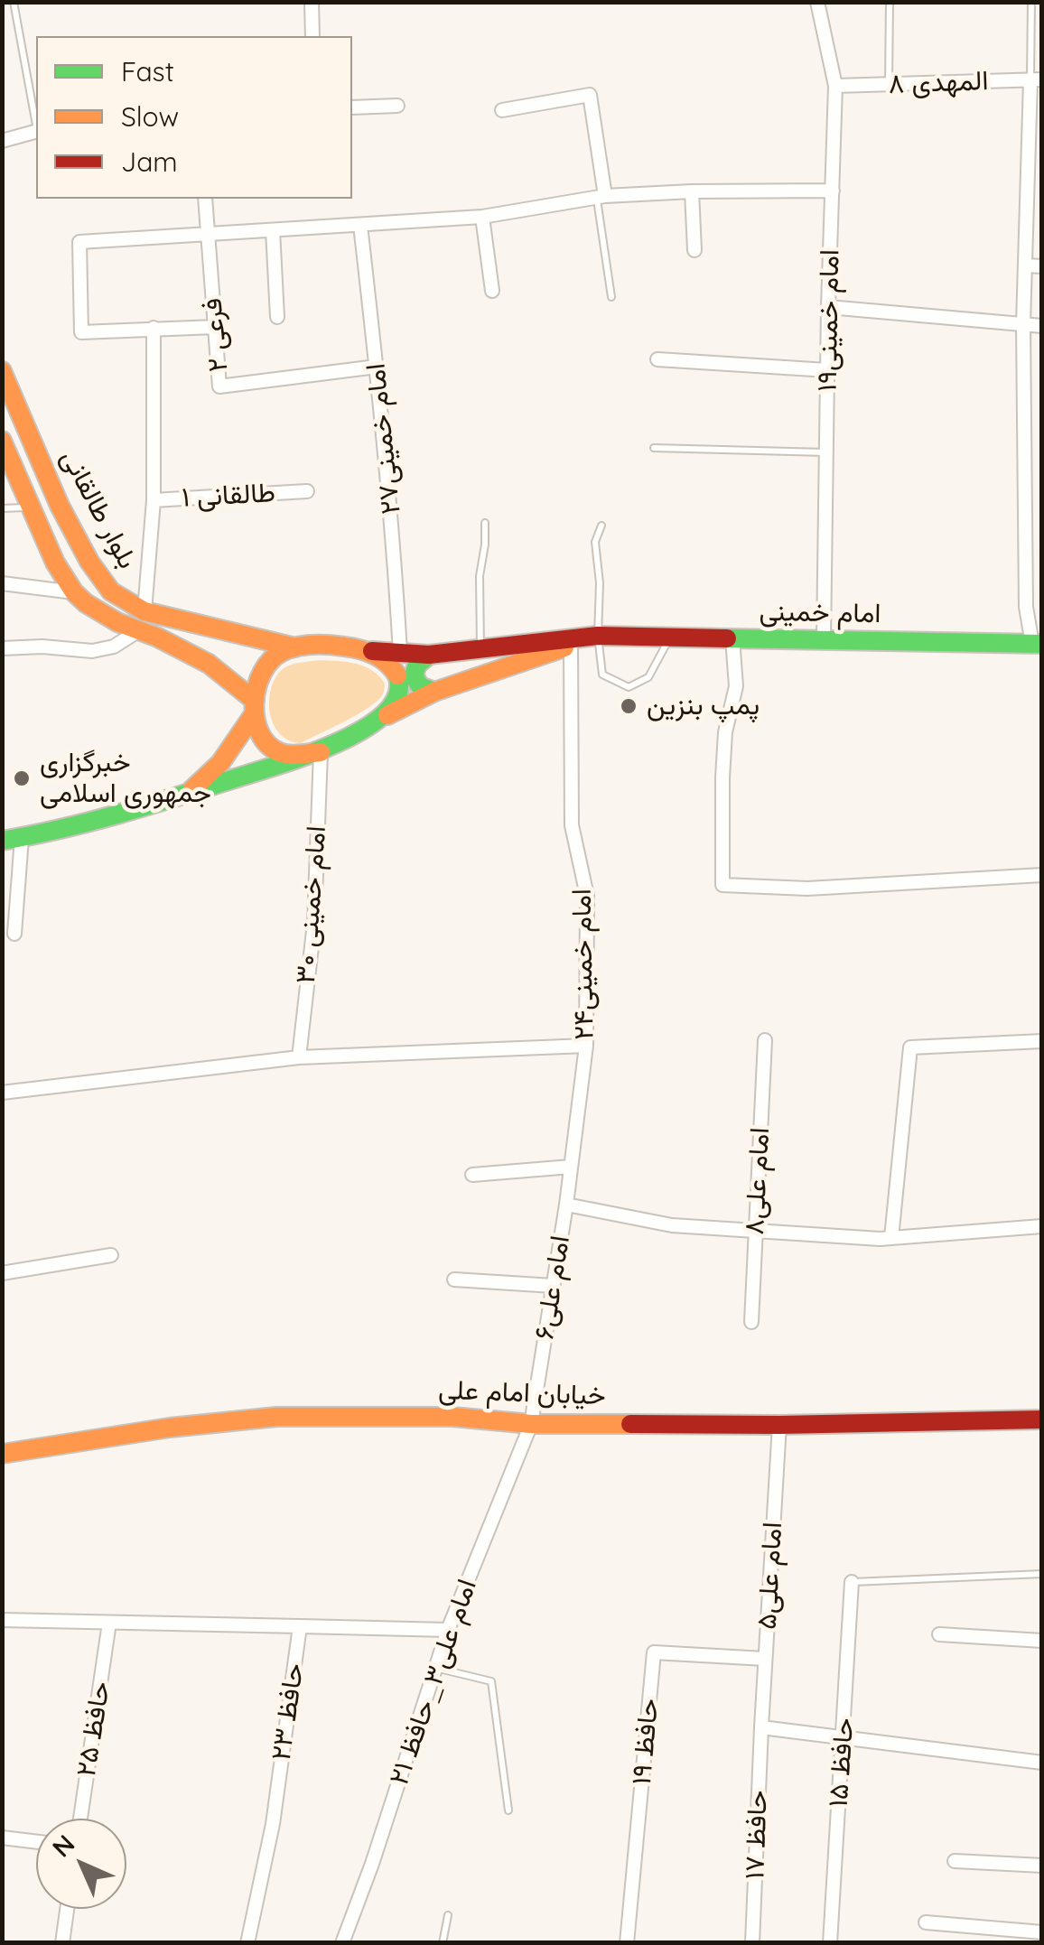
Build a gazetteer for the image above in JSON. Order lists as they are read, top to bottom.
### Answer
{
  "streets": {
    "main road": ["بلوار طالقانی", "امام خمینی", "خیابان امام علی"],
    "street": [
      "المهدی ٨",
      "امام خمینی۱۹",
      "فرعی ۲",
      "امام خمینی۲۷",
      "طالقانی ۱",
      "امام خمینی ۳۰",
      "امام خمینی۲۴",
      "امام علی۸",
      "امام علی۶",
      "امام علی۵",
      "امام علی۳_حافظ ۲۱",
      "حافظ ۲۳",
      "حافظ ۲۵",
      "حافظ ۱۹",
      "حافظ ۱۵",
      "حافظ ۱۷"
    ]
  },
  "crossings": [
    ["المهدی ٨", "امام خمینی۱۹"],
    ["امام خمینی۱۹", "امام خمینی"],
    ["فرعی ۲", "امام خمینی۲۷"],
    ["امام خمینی۲۷", "امام خمینی"],
    ["طالقانی ۱", "بلوار طالقانی"],
    ["بلوار طالقانی", "امام خمینی"],
    ["بلوار طالقانی", "امام خمینی ۳۰"],
    ["امام خمینی", "امام خمینی ۳۰"],
    ["امام خمینی", "امام خمینی۲۴"],
    ["امام خمینی۲۴", "امام علی۶"],
    ["امام علی۶", "خیابان امام علی"],
    ["امام علی۶", "امام علی۳_حافظ ۲۱"],
    ["خیابان امام علی", "امام علی۵"],
    ["خیابان امام علی", "امام علی۳_حافظ ۲۱"],
    ["امام علی۵", "حافظ ۱۹"],
    ["امام علی۵", "حافظ ۱۷"],
    ["امام علی۳_حافظ ۲۱", "حافظ ۲۳"]
  ],
  "places": ["پمپ بنزین", "خبرگزاری جمهوری اسلامی"],
  "legend": ["Fast", "Slow", "Jam"],
  "north": "top left"
}
